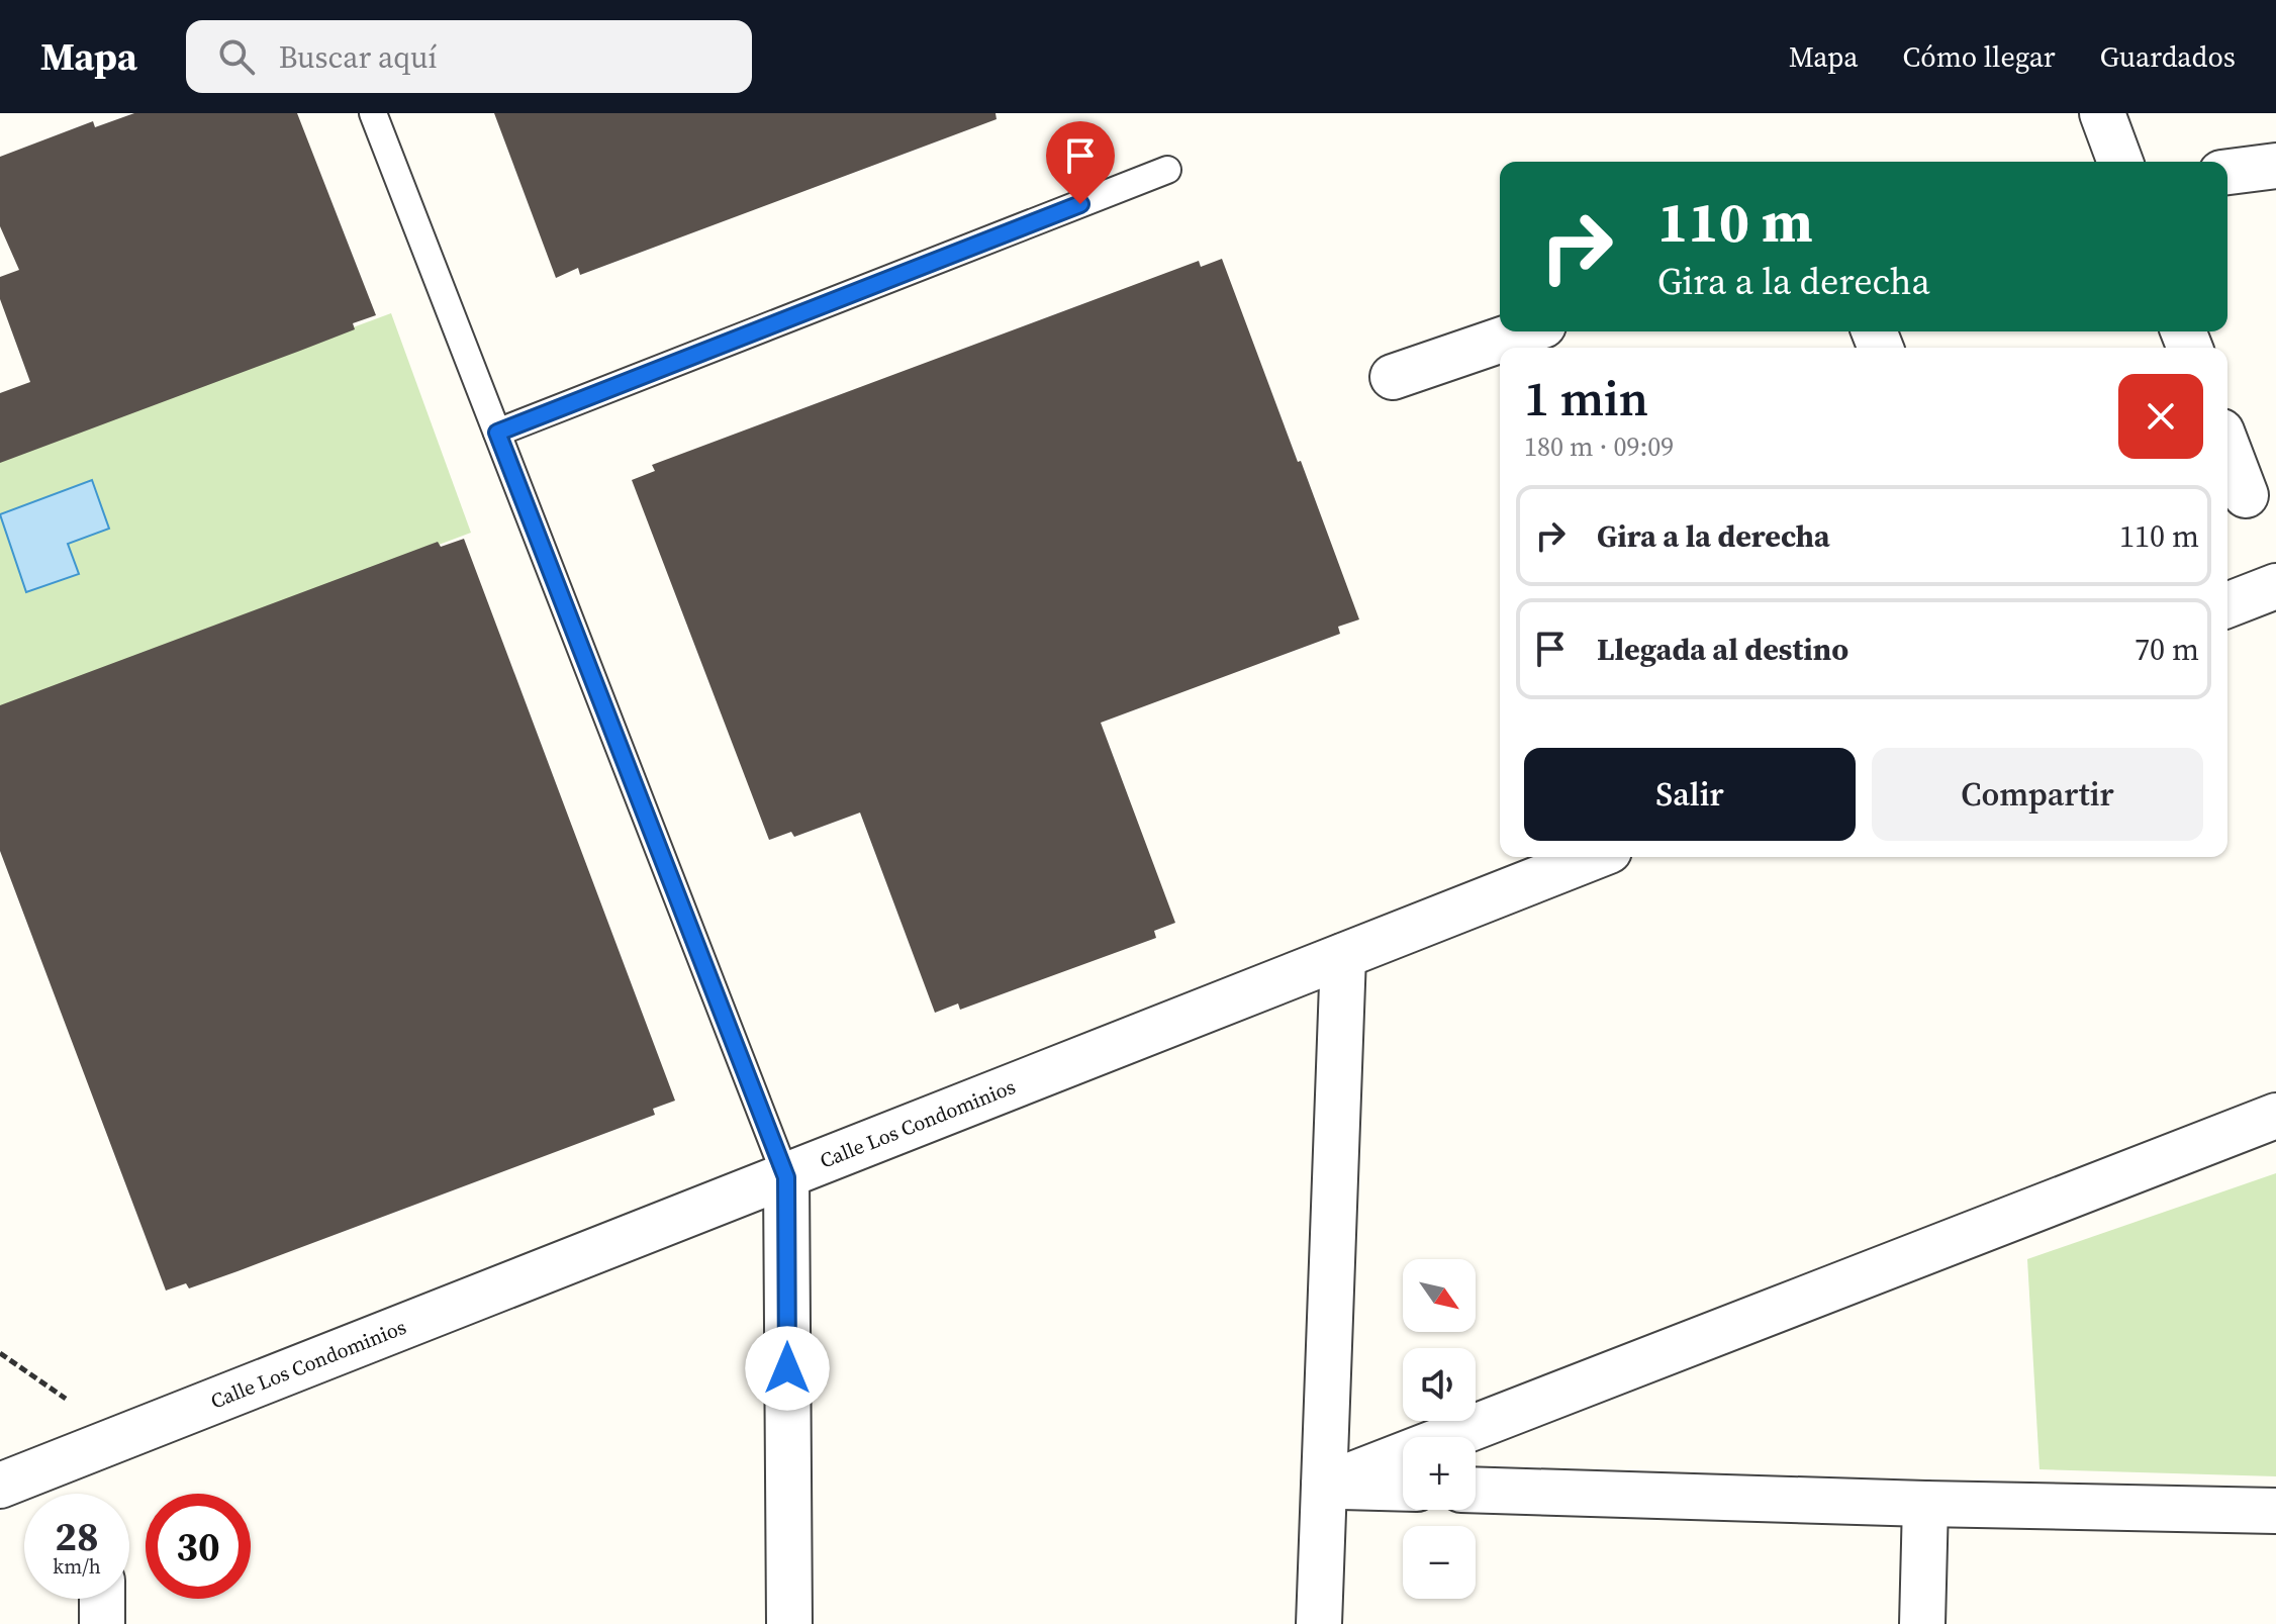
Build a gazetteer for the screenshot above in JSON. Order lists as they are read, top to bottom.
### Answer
{
  "streets": {
    "street": ["Calle Los Condominios"]
  },
  "north": "bottom right",
  "page": {
    "header": "Mapa",
    "search": "Buscar aquí",
    "nav": ["Mapa", "Cómo llegar", "Guardados"],
    "turn": ["110 m", "Gira a la derecha"],
    "heading": ["1 min", "180 m · 09:09"],
    "list": [
      {
        "name": "Gira a la derecha",
        "value": "110 m"
      },
      {
        "name": "Llegada al destino",
        "value": "70 m"
      }
    ],
    "buttons": ["Salir", "Compartir"],
    "map_buttons": ["+", "−"],
    "speed": "28 km/h",
    "limit": "30"
  }
}
